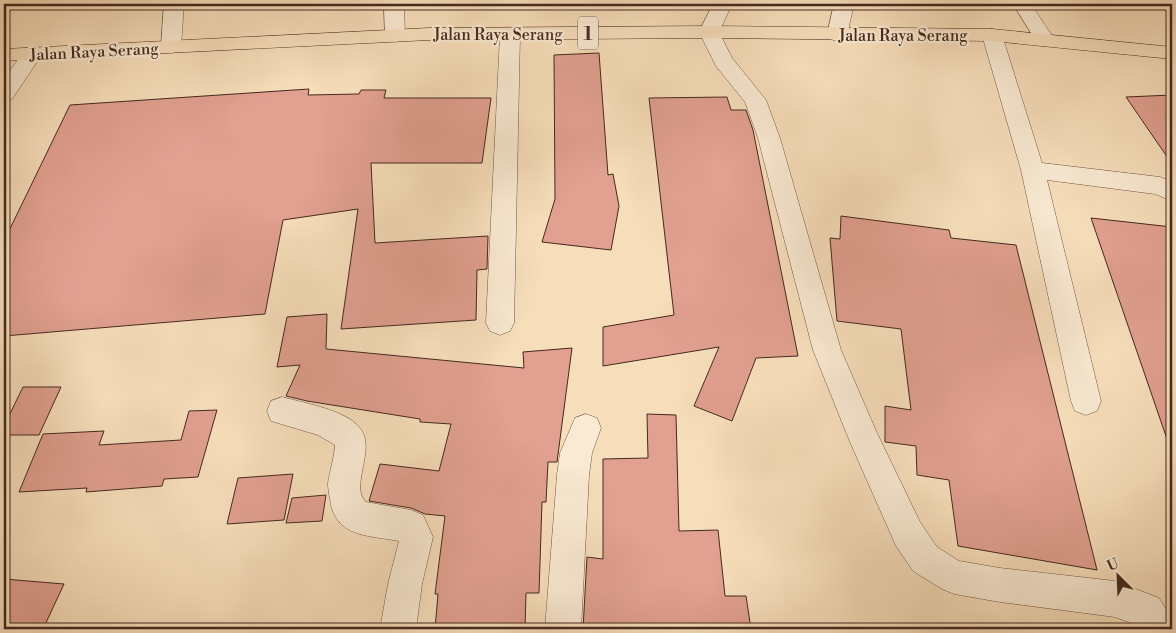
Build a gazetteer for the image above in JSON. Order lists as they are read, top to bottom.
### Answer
{
  "streets": {
    "highway": ["1", "Jalan Raya Serang"]
  },
  "north": "top left"
}
